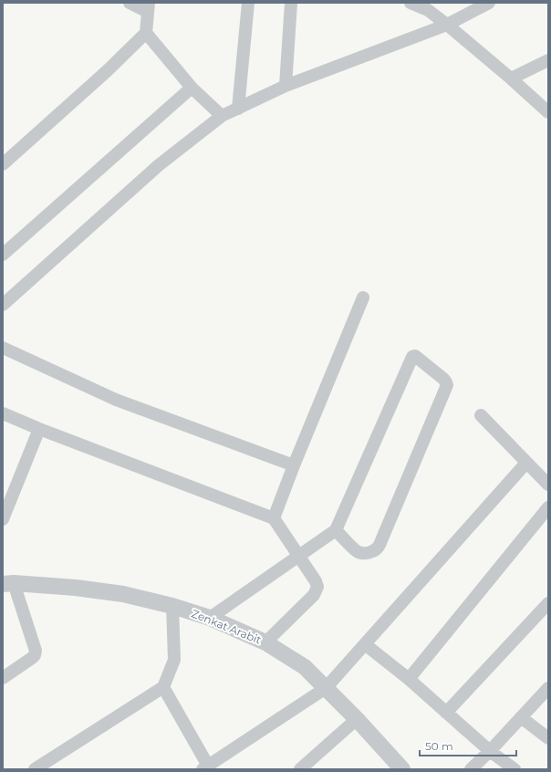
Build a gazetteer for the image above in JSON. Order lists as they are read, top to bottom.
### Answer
{
  "streets": {
    "street": ["Zenkat Arabit"]
  },
  "scale_bar": "50 m"
}
